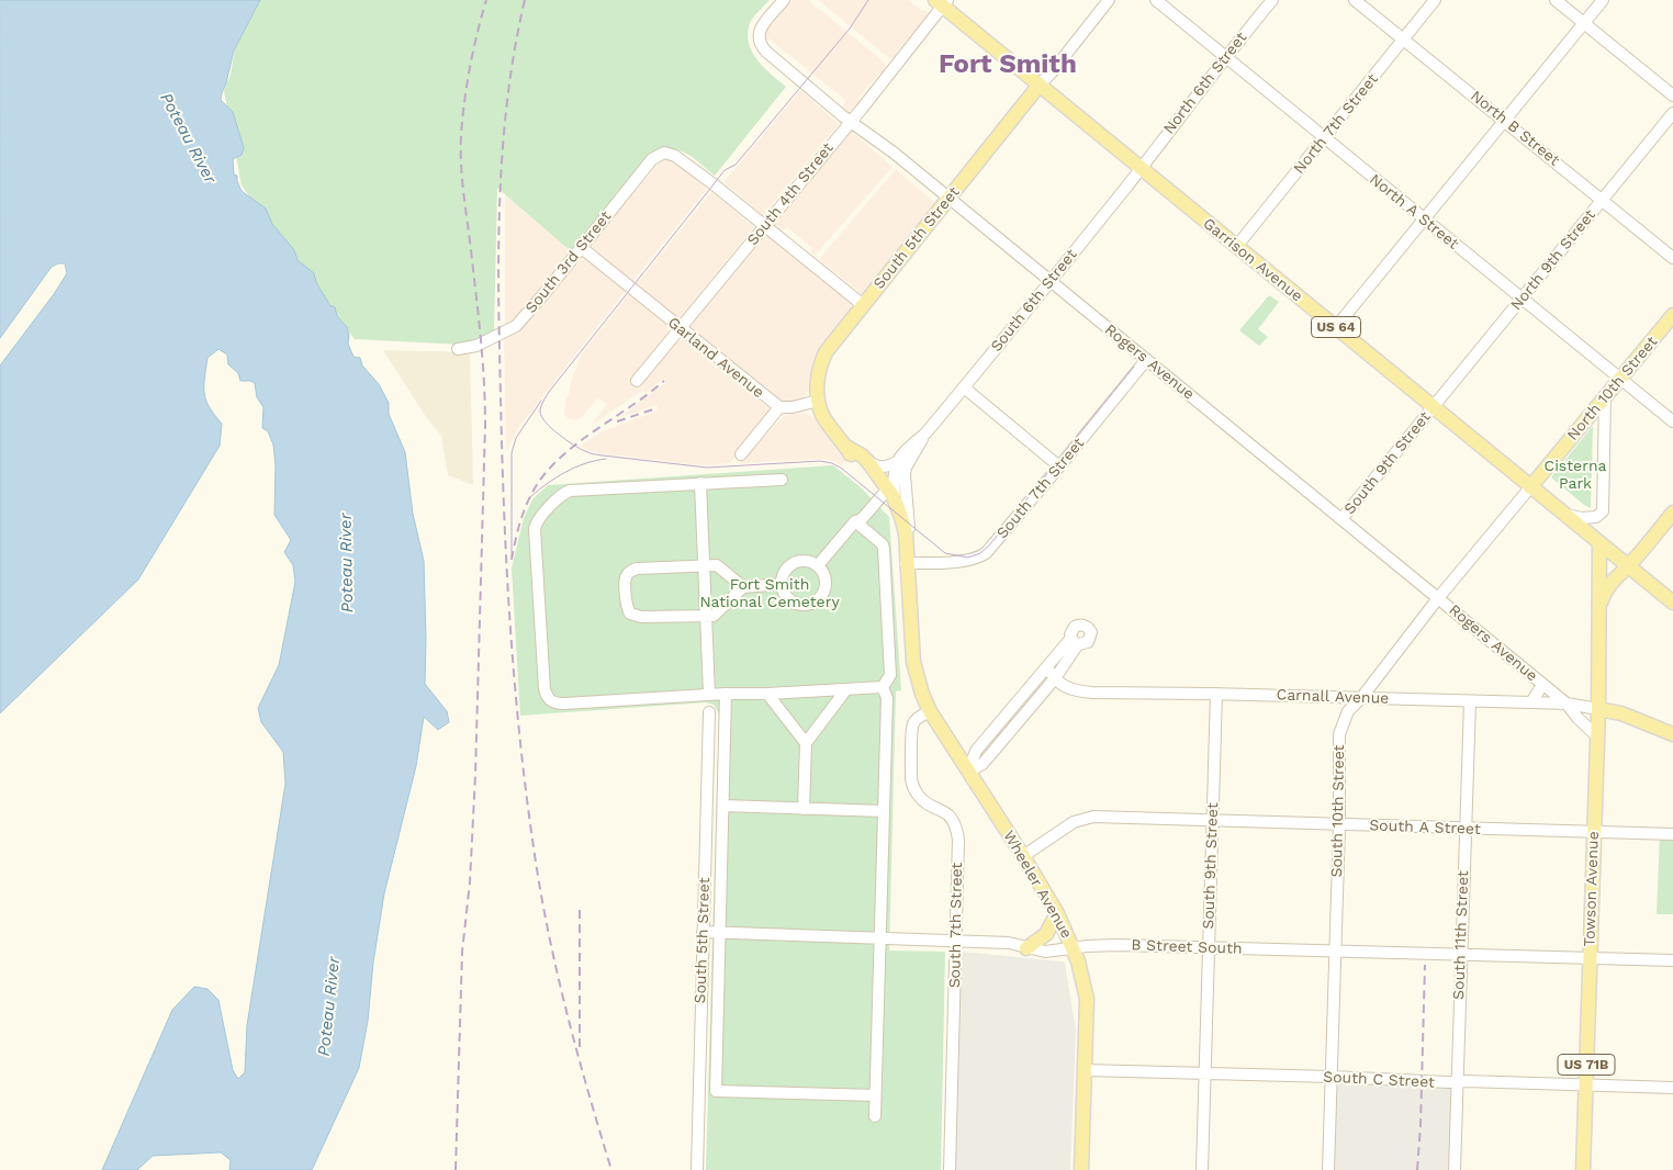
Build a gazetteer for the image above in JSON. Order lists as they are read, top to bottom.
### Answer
{
  "streets": {
    "main road": [
      "South 5th Street",
      "Garrison Avenue",
      "South 6th Street",
      "US 64",
      "North 10th Street",
      "Wheeler Avenue",
      "Towson Avenue",
      "US 71B"
    ],
    "street": [
      "North 6th Street",
      "North 7th Street",
      "North B Street",
      "South 4th Street",
      "North A Street",
      "North 9th Street",
      "South 3rd Street",
      "Garland Avenue",
      "Rogers Avenue",
      "South 9th Street",
      "South 7th Street",
      "Carnall Avenue",
      "South 10th Street",
      "South A Street",
      "South 11th Street",
      "B Street South",
      "South C Street"
    ]
  },
  "crossings": [
    ["North 6th Street", "North A Street"],
    ["North 6th Street", "Garrison Avenue"],
    ["North 6th Street", "South 6th Street"],
    ["North 7th Street", "North B Street"],
    ["North 7th Street", "North A Street"],
    ["North 7th Street", "Garrison Avenue"],
    ["North B Street", "North 9th Street"],
    ["South 4th Street", "Garrison Avenue"],
    ["South 4th Street", "South 3rd Street"],
    ["South 4th Street", "Garland Avenue"],
    ["South 4th Street", "Rogers Avenue"],
    ["North A Street", "North 9th Street"],
    ["North A Street", "North 10th Street"],
    ["South 5th Street", "Garrison Avenue"],
    ["South 5th Street", "Garland Avenue"],
    ["South 5th Street", "Rogers Avenue"],
    ["South 5th Street", "B Street South"],
    ["Garrison Avenue", "North 9th Street"],
    ["Garrison Avenue", "South 6th Street"],
    ["Garrison Avenue", "North 10th Street"],
    ["Garrison Avenue", "South 9th Street"],
    ["Garrison Avenue", "South 10th Street"],
    ["Garrison Avenue", "Towson Avenue"],
    ["North 9th Street", "South 9th Street"],
    ["South 3rd Street", "Garland Avenue"],
    ["South 6th Street", "Rogers Avenue"],
    ["South 6th Street", "South 7th Street"],
    ["Rogers Avenue", "South 9th Street"],
    ["Rogers Avenue", "South 7th Street"],
    ["Rogers Avenue", "South 10th Street"],
    ["North 10th Street", "South 10th Street"],
    ["South 9th Street", "Carnall Avenue"],
    ["South 9th Street", "South A Street"],
    ["South 9th Street", "B Street South"],
    ["South 9th Street", "South C Street"],
    ["South 7th Street", "B Street South"],
    ["Carnall Avenue", "South 10th Street"],
    ["Carnall Avenue", "South 11th Street"],
    ["South 10th Street", "South A Street"],
    ["South 10th Street", "B Street South"],
    ["South 10th Street", "South C Street"],
    ["South A Street", "Wheeler Avenue"],
    ["South A Street", "Towson Avenue"],
    ["South A Street", "South 11th Street"],
    ["Wheeler Avenue", "B Street South"],
    ["Wheeler Avenue", "South C Street"],
    ["Towson Avenue", "B Street South"],
    ["Towson Avenue", "South C Street"],
    ["South 11th Street", "B Street South"],
    ["South 11th Street", "South C Street"]
  ],
  "districts": ["Fort Smith"],
  "water": ["Poteau River"],
  "parks": ["Cisterna Park", "Fort Smith National Cemetery"]
}
